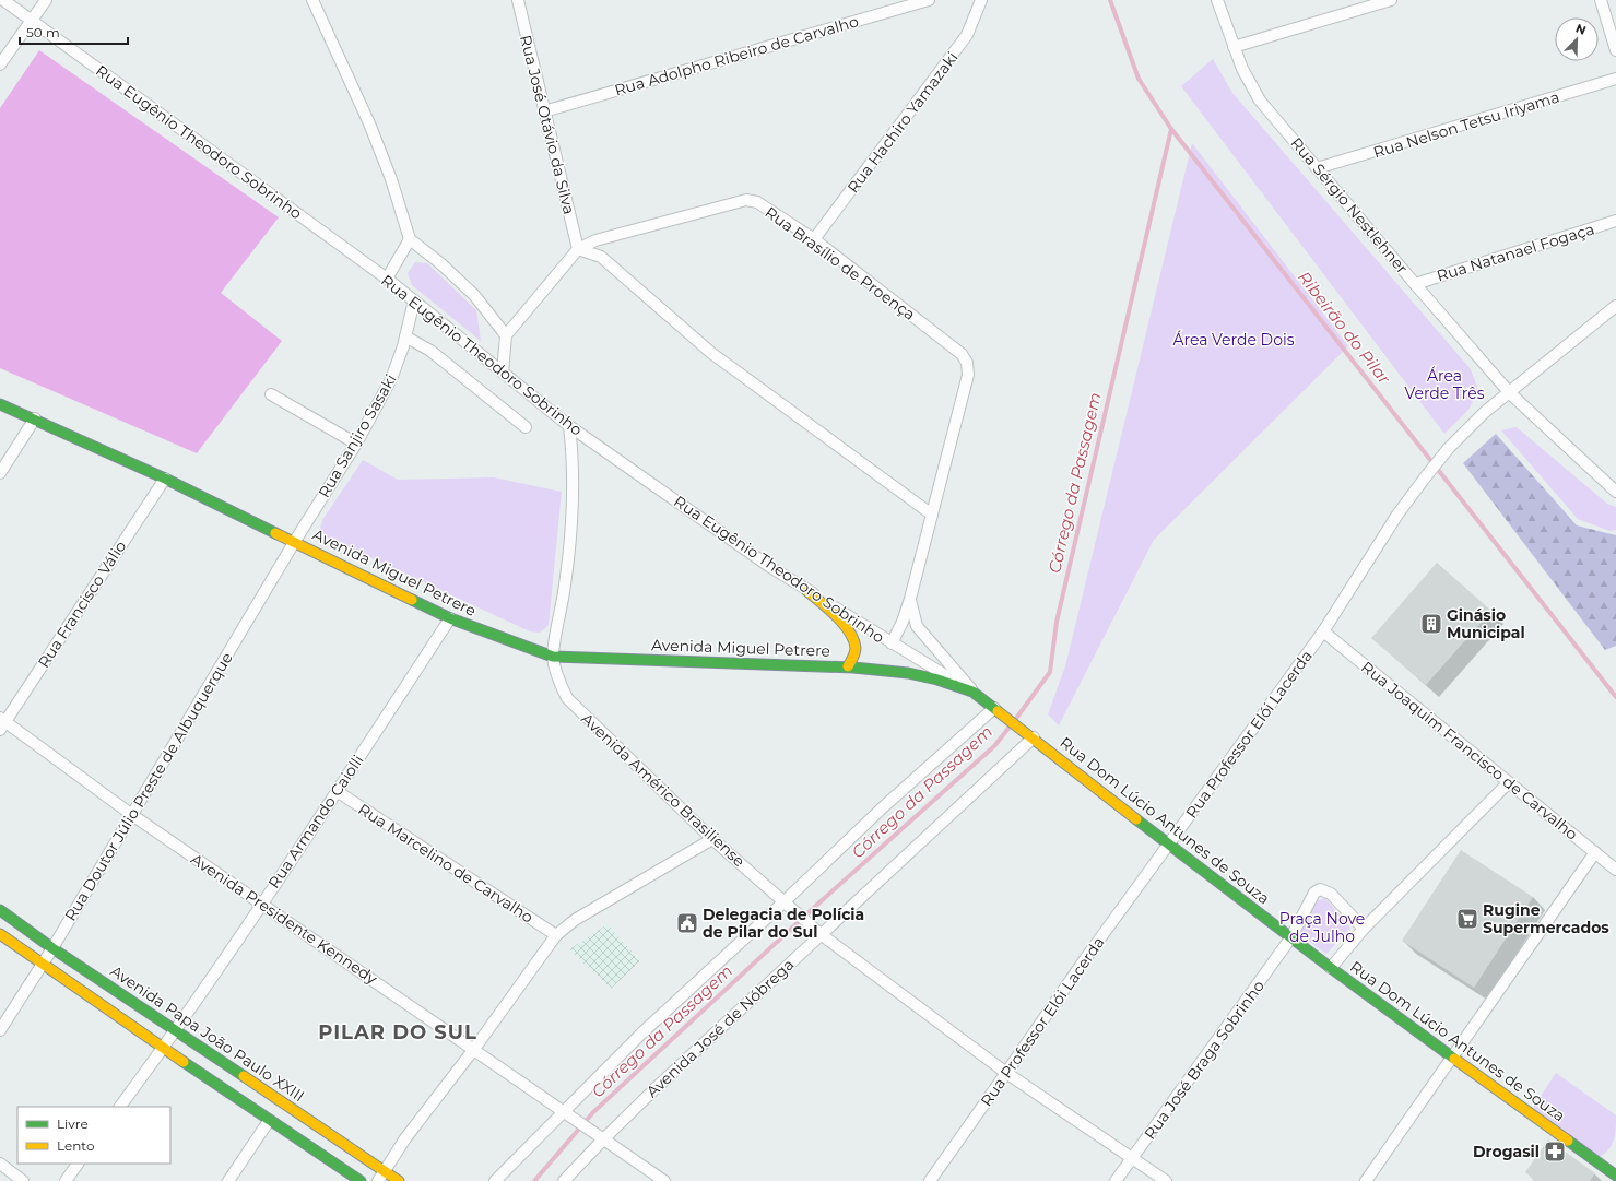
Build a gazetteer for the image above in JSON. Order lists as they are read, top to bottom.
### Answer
{
  "streets": {
    "main road": ["Avenida Miguel Petrere", "Rua Dom Lúcio Antunes de Souza", "Avenida Papa João Paulo XXIII"],
    "street": [
      "Rua Adolpho Ribeiro de Carvalho",
      "Rua Hachiro Yamazaki",
      "Rua José Otávio da Silva",
      "Rua Nelson Tetsu Iriyama",
      "Rua Eugênio Theodoro Sobrinho",
      "Rua Sérgio Nestlehner",
      "Rua Natanael Fogaça",
      "Rua Brasílio de Proença",
      "Rua Sanjiro Sasaki",
      "Rua Francisco Válio",
      "Rua Professor Elói Lacerda",
      "Rua Joaquim Francisco de Carvalho",
      "Rua Doutor Júlio Preste de Albuquerque",
      "Avenida Américo Brasiliense",
      "Rua Armando Caiolli",
      "Rua Marcelino de Carvalho",
      "Avenida Presidente Kennedy",
      "Avenida José de Nóbrega",
      "Rua José Braga Sobrinho"
    ]
  },
  "crossings": [
    ["Rua Adolpho Ribeiro de Carvalho", "Rua José Otávio da Silva"],
    ["Rua Hachiro Yamazaki", "Rua Brasílio de Proença"],
    ["Rua José Otávio da Silva", "Rua Brasílio de Proença"],
    ["Rua Nelson Tetsu Iriyama", "Rua Sérgio Nestlehner"],
    ["Rua Eugênio Theodoro Sobrinho", "Rua Sanjiro Sasaki"],
    ["Rua Eugênio Theodoro Sobrinho", "Avenida Miguel Petrere"],
    ["Rua Sérgio Nestlehner", "Rua Natanael Fogaça"],
    ["Rua Sérgio Nestlehner", "Rua Professor Elói Lacerda"],
    ["Rua Sanjiro Sasaki", "Avenida Miguel Petrere"],
    ["Rua Sanjiro Sasaki", "Rua Doutor Júlio Preste de Albuquerque"],
    ["Avenida Miguel Petrere", "Rua Francisco Válio"],
    ["Avenida Miguel Petrere", "Rua Doutor Júlio Preste de Albuquerque"],
    ["Avenida Miguel Petrere", "Avenida Américo Brasiliense"],
    ["Avenida Miguel Petrere", "Rua Dom Lúcio Antunes de Souza"],
    ["Avenida Miguel Petrere", "Rua Armando Caiolli"],
    ["Rua Francisco Válio", "Avenida Presidente Kennedy"],
    ["Rua Professor Elói Lacerda", "Rua Joaquim Francisco de Carvalho"],
    ["Rua Professor Elói Lacerda", "Rua Dom Lúcio Antunes de Souza"],
    ["Rua Doutor Júlio Preste de Albuquerque", "Avenida Presidente Kennedy"],
    ["Rua Doutor Júlio Preste de Albuquerque", "Avenida Papa João Paulo XXIII"],
    ["Avenida Américo Brasiliense", "Avenida José de Nóbrega"],
    ["Rua Dom Lúcio Antunes de Souza", "Avenida José de Nóbrega"],
    ["Rua Dom Lúcio Antunes de Souza", "Rua José Braga Sobrinho"],
    ["Rua Armando Caiolli", "Rua Marcelino de Carvalho"],
    ["Rua Armando Caiolli", "Avenida Presidente Kennedy"],
    ["Rua Armando Caiolli", "Avenida Papa João Paulo XXIII"],
    ["Avenida Presidente Kennedy", "Avenida José de Nóbrega"]
  ],
  "districts": ["PILAR DO SUL"],
  "water": ["Ribeirão do Pilar", "Córrego da Passagem"],
  "parks": ["Área Verde Dois", "Área Verde Três", "Praça Nove de Julho"],
  "places": {
    "building": ["Ginásio Municipal"],
    "supermarket": ["Rugine Supermercados"],
    "public building": ["Delegacia de Polícia de Pilar do Sul"],
    "pharmacy": ["Drogasil"]
  },
  "legend": ["Livre", "Lento"],
  "scale_bar": "50 m",
  "north": "top right"
}
